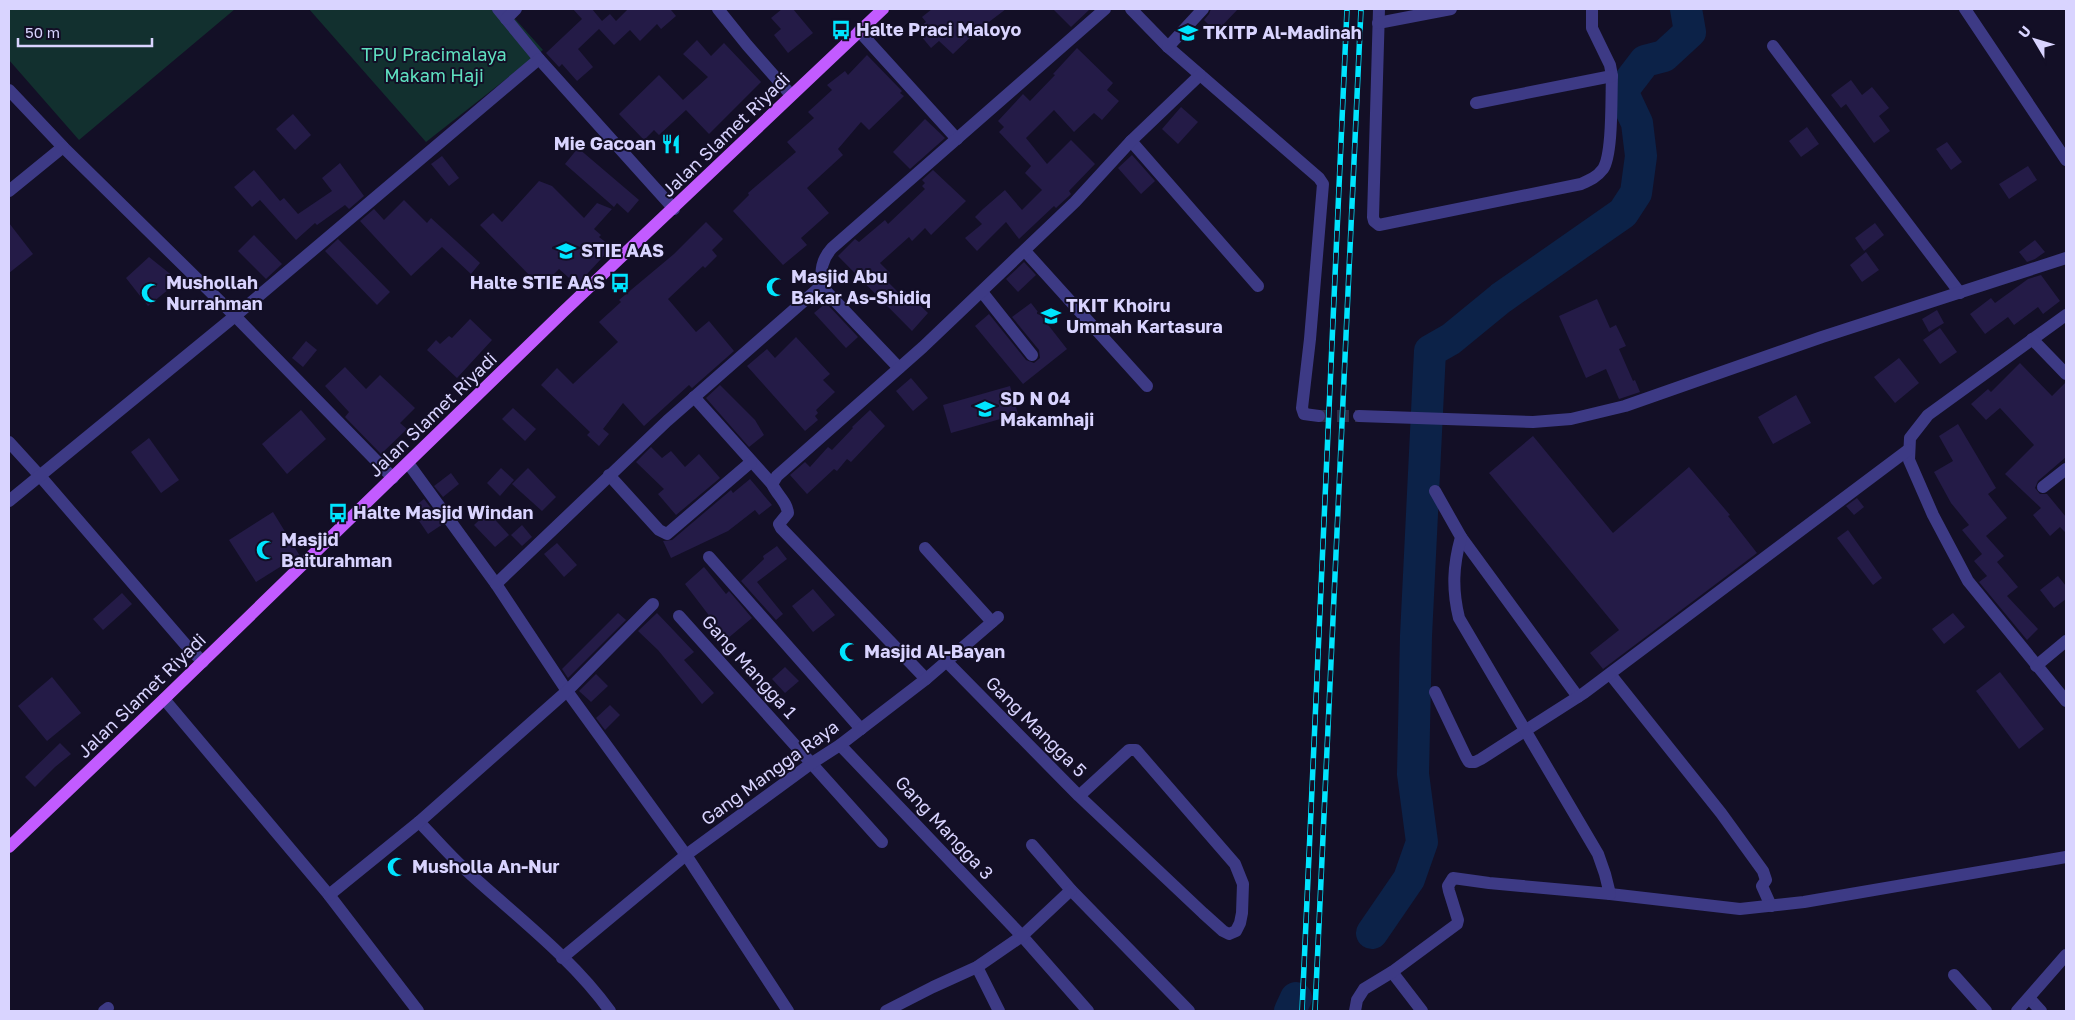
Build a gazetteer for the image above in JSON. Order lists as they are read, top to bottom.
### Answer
{
  "streets": {
    "main road": ["Jalan Slamet Riyadi"],
    "street": [
      "Gang Mangga 1",
      "Gang Mangga 5",
      "Gang Mangga Raya",
      "Gang Mangga 3"
    ]
  },
  "crossings": [
    ["Gang Mangga 1", "Gang Mangga Raya"],
    ["Gang Mangga 5", "Gang Mangga Raya"],
    ["Gang Mangga Raya", "Gang Mangga 3"]
  ],
  "parks": ["TPU Pracimalaya Makam Haji"],
  "places": {
    "bus stop": ["Halte Praci Maloyo", "Halte STIE AAS", "Halte Masjid Windan"],
    "school or university": [
      "TKITP Al-Madinah",
      "STIE AAS",
      "TKIT Khoiru Ummah Kartasura",
      "SD N 04 Makamhaji"
    ],
    "restaurant": ["Mie Gacoan"],
    "mosque": [
      "Masjid Abu Bakar As-Shidiq",
      "Mushollah Nurrahman",
      "Masjid Baiturahman",
      "Masjid Al-Bayan",
      "Musholla An-Nur"
    ]
  },
  "scale_bar": "50 m",
  "north": "top left"
}
